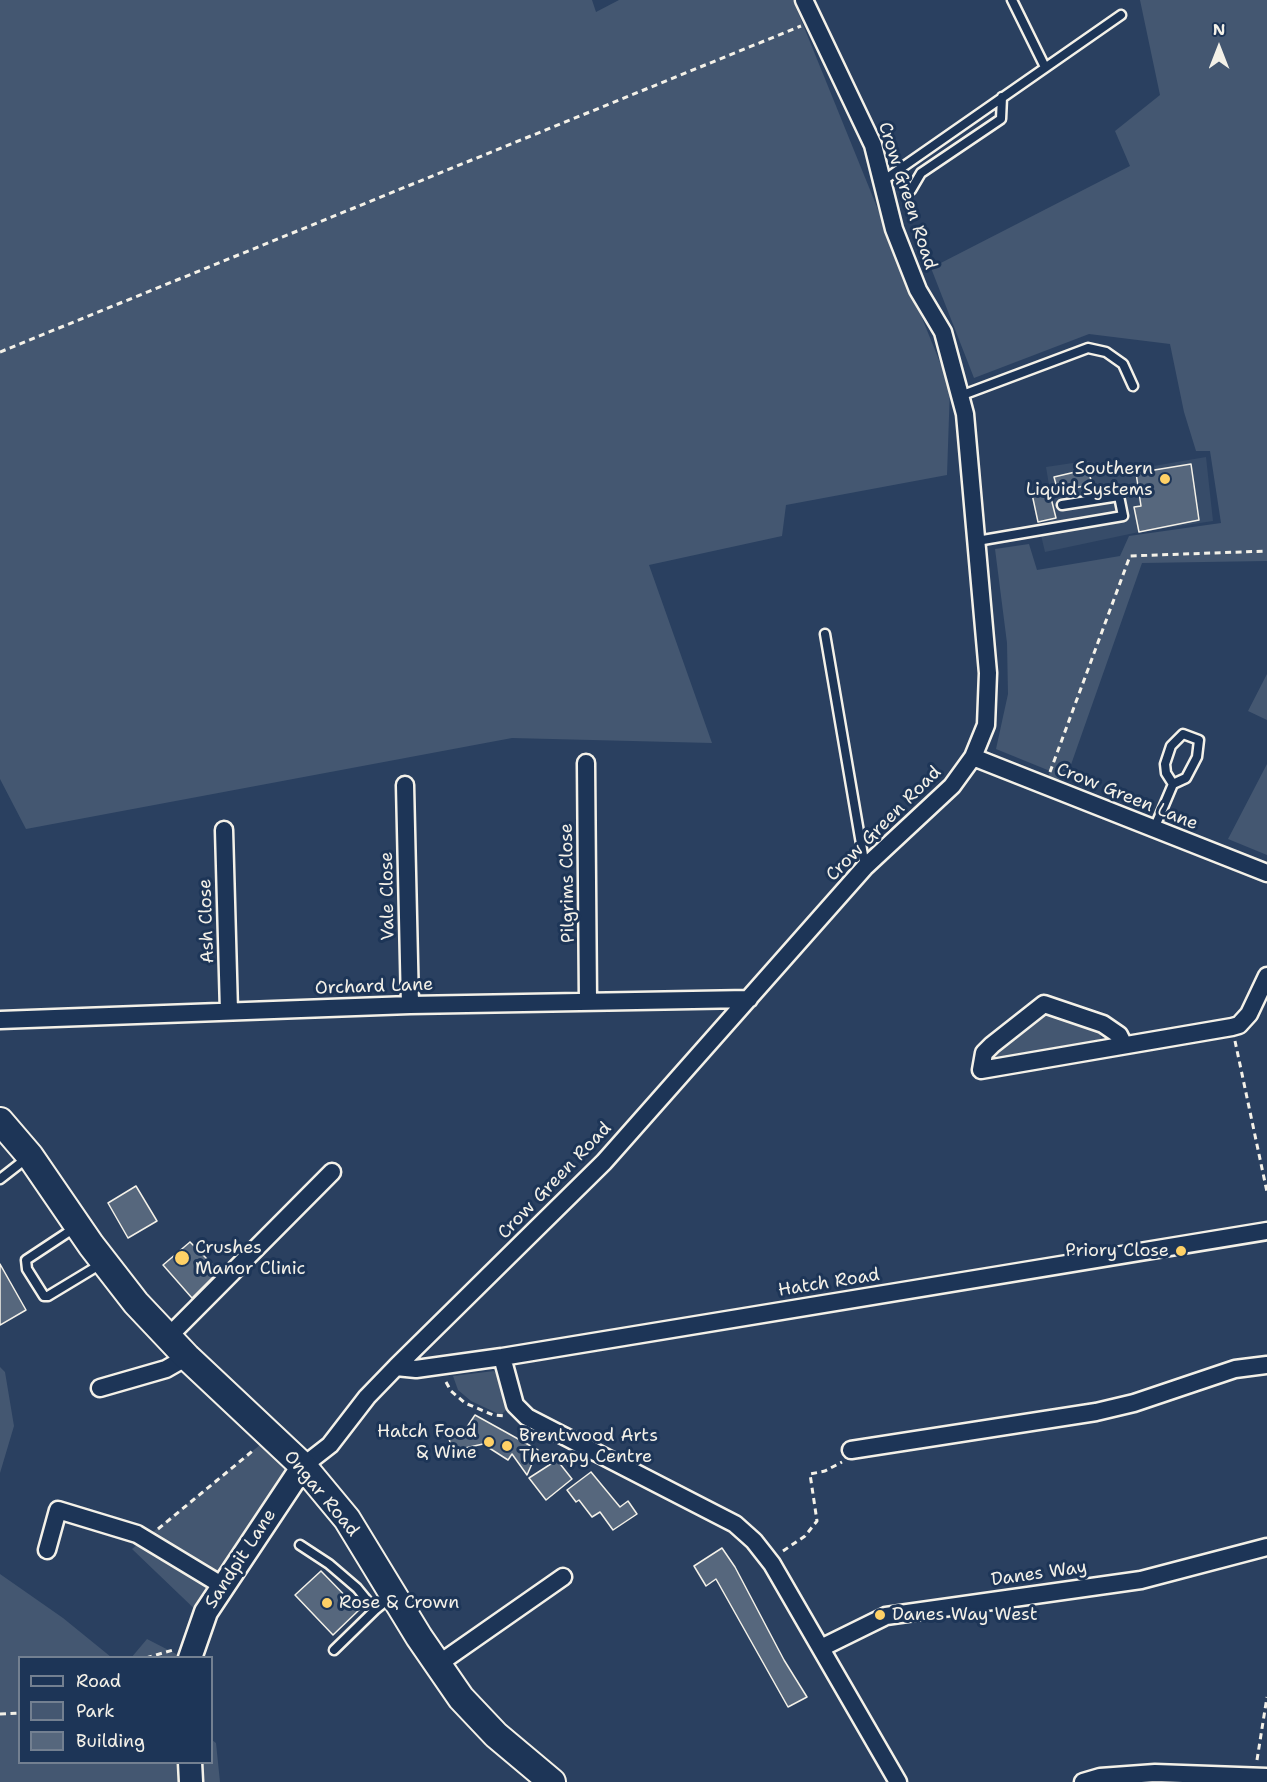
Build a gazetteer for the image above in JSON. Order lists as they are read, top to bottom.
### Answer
{
  "streets": {
    "main road": ["Ongar Road"],
    "street": [
      "Crow Green Road",
      "Crow Green Lane",
      "Pilgrims Close",
      "Vale Close",
      "Ash Close",
      "Orchard Lane",
      "Hatch Road",
      "Sandpit Lane",
      "Danes Way"
    ]
  },
  "crossings": [
    ["Crow Green Road", "Crow Green Lane"],
    ["Crow Green Road", "Orchard Lane"],
    ["Crow Green Road", "Hatch Road"],
    ["Crow Green Road", "Ongar Road"],
    ["Crow Green Road", "Sandpit Lane"],
    ["Pilgrims Close", "Orchard Lane"],
    ["Vale Close", "Orchard Lane"],
    ["Ash Close", "Orchard Lane"],
    ["Ongar Road", "Sandpit Lane"]
  ],
  "places": [
    "Southern Liquid Systems",
    "Priory Close",
    "Crushes Manor Clinic",
    "Hatch Food & Wine",
    "Brentwood Arts Therapy Centre",
    "Rose & Crown",
    "Danes Way West"
  ],
  "legend": ["Road", "Park", "Building"],
  "north": "top"
}
